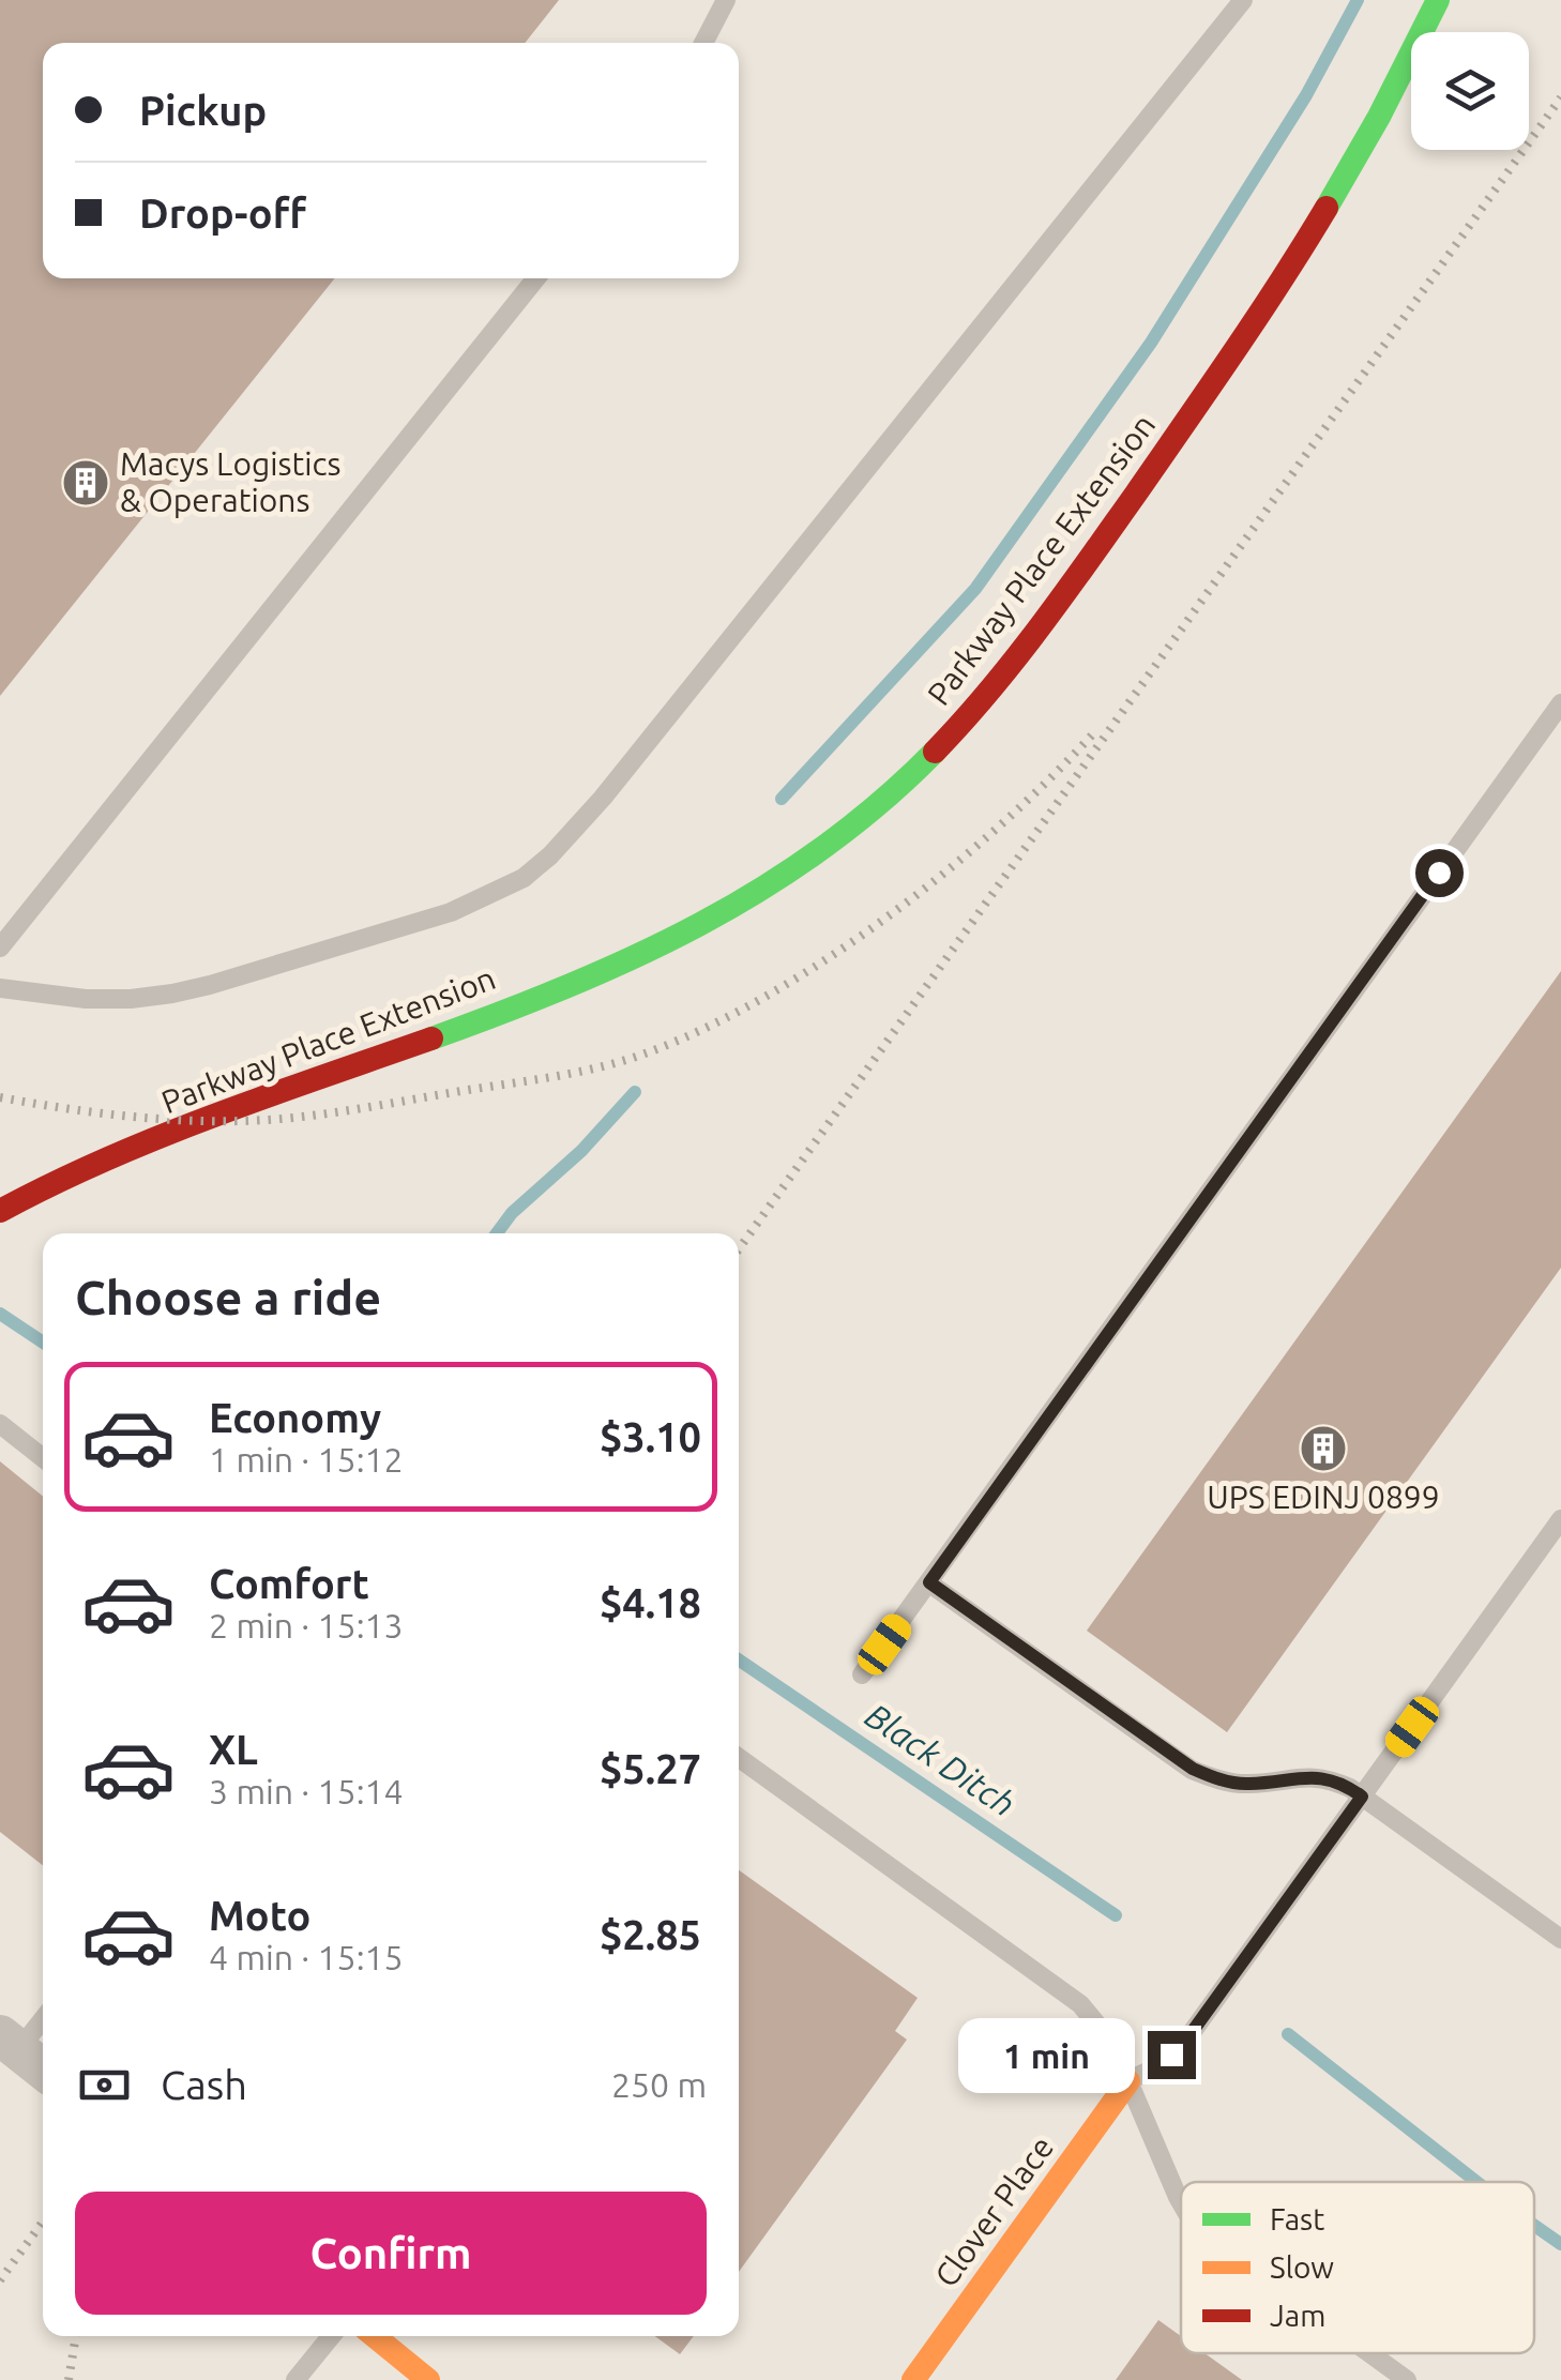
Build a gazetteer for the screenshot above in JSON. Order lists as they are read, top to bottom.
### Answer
{
  "streets": {
    "main road": ["Parkway Place Extension", "Clover Place"]
  },
  "water": ["Black Ditch"],
  "places": {
    "building": ["Macys Logistics & Operations", "UPS EDINJ 0899"]
  },
  "legend": ["Fast", "Slow", "Jam"],
  "page": {
    "banner": ["Pickup", "Drop-off"],
    "heading": "Choose a ride",
    "list": [
      {
        "name": "Economy",
        "note": "1 min · 15:12",
        "value": "$3.10"
      },
      {
        "name": "Comfort",
        "note": "2 min · 15:13",
        "value": "$4.18"
      },
      {
        "name": "XL",
        "note": "3 min · 15:14",
        "value": "$5.27"
      },
      {
        "name": "Moto",
        "note": "4 min · 15:15",
        "value": "$2.85"
      }
    ],
    "bubble": "1 min",
    "pay": ["Cash", "250 m"],
    "buttons": "Confirm"
  }
}
